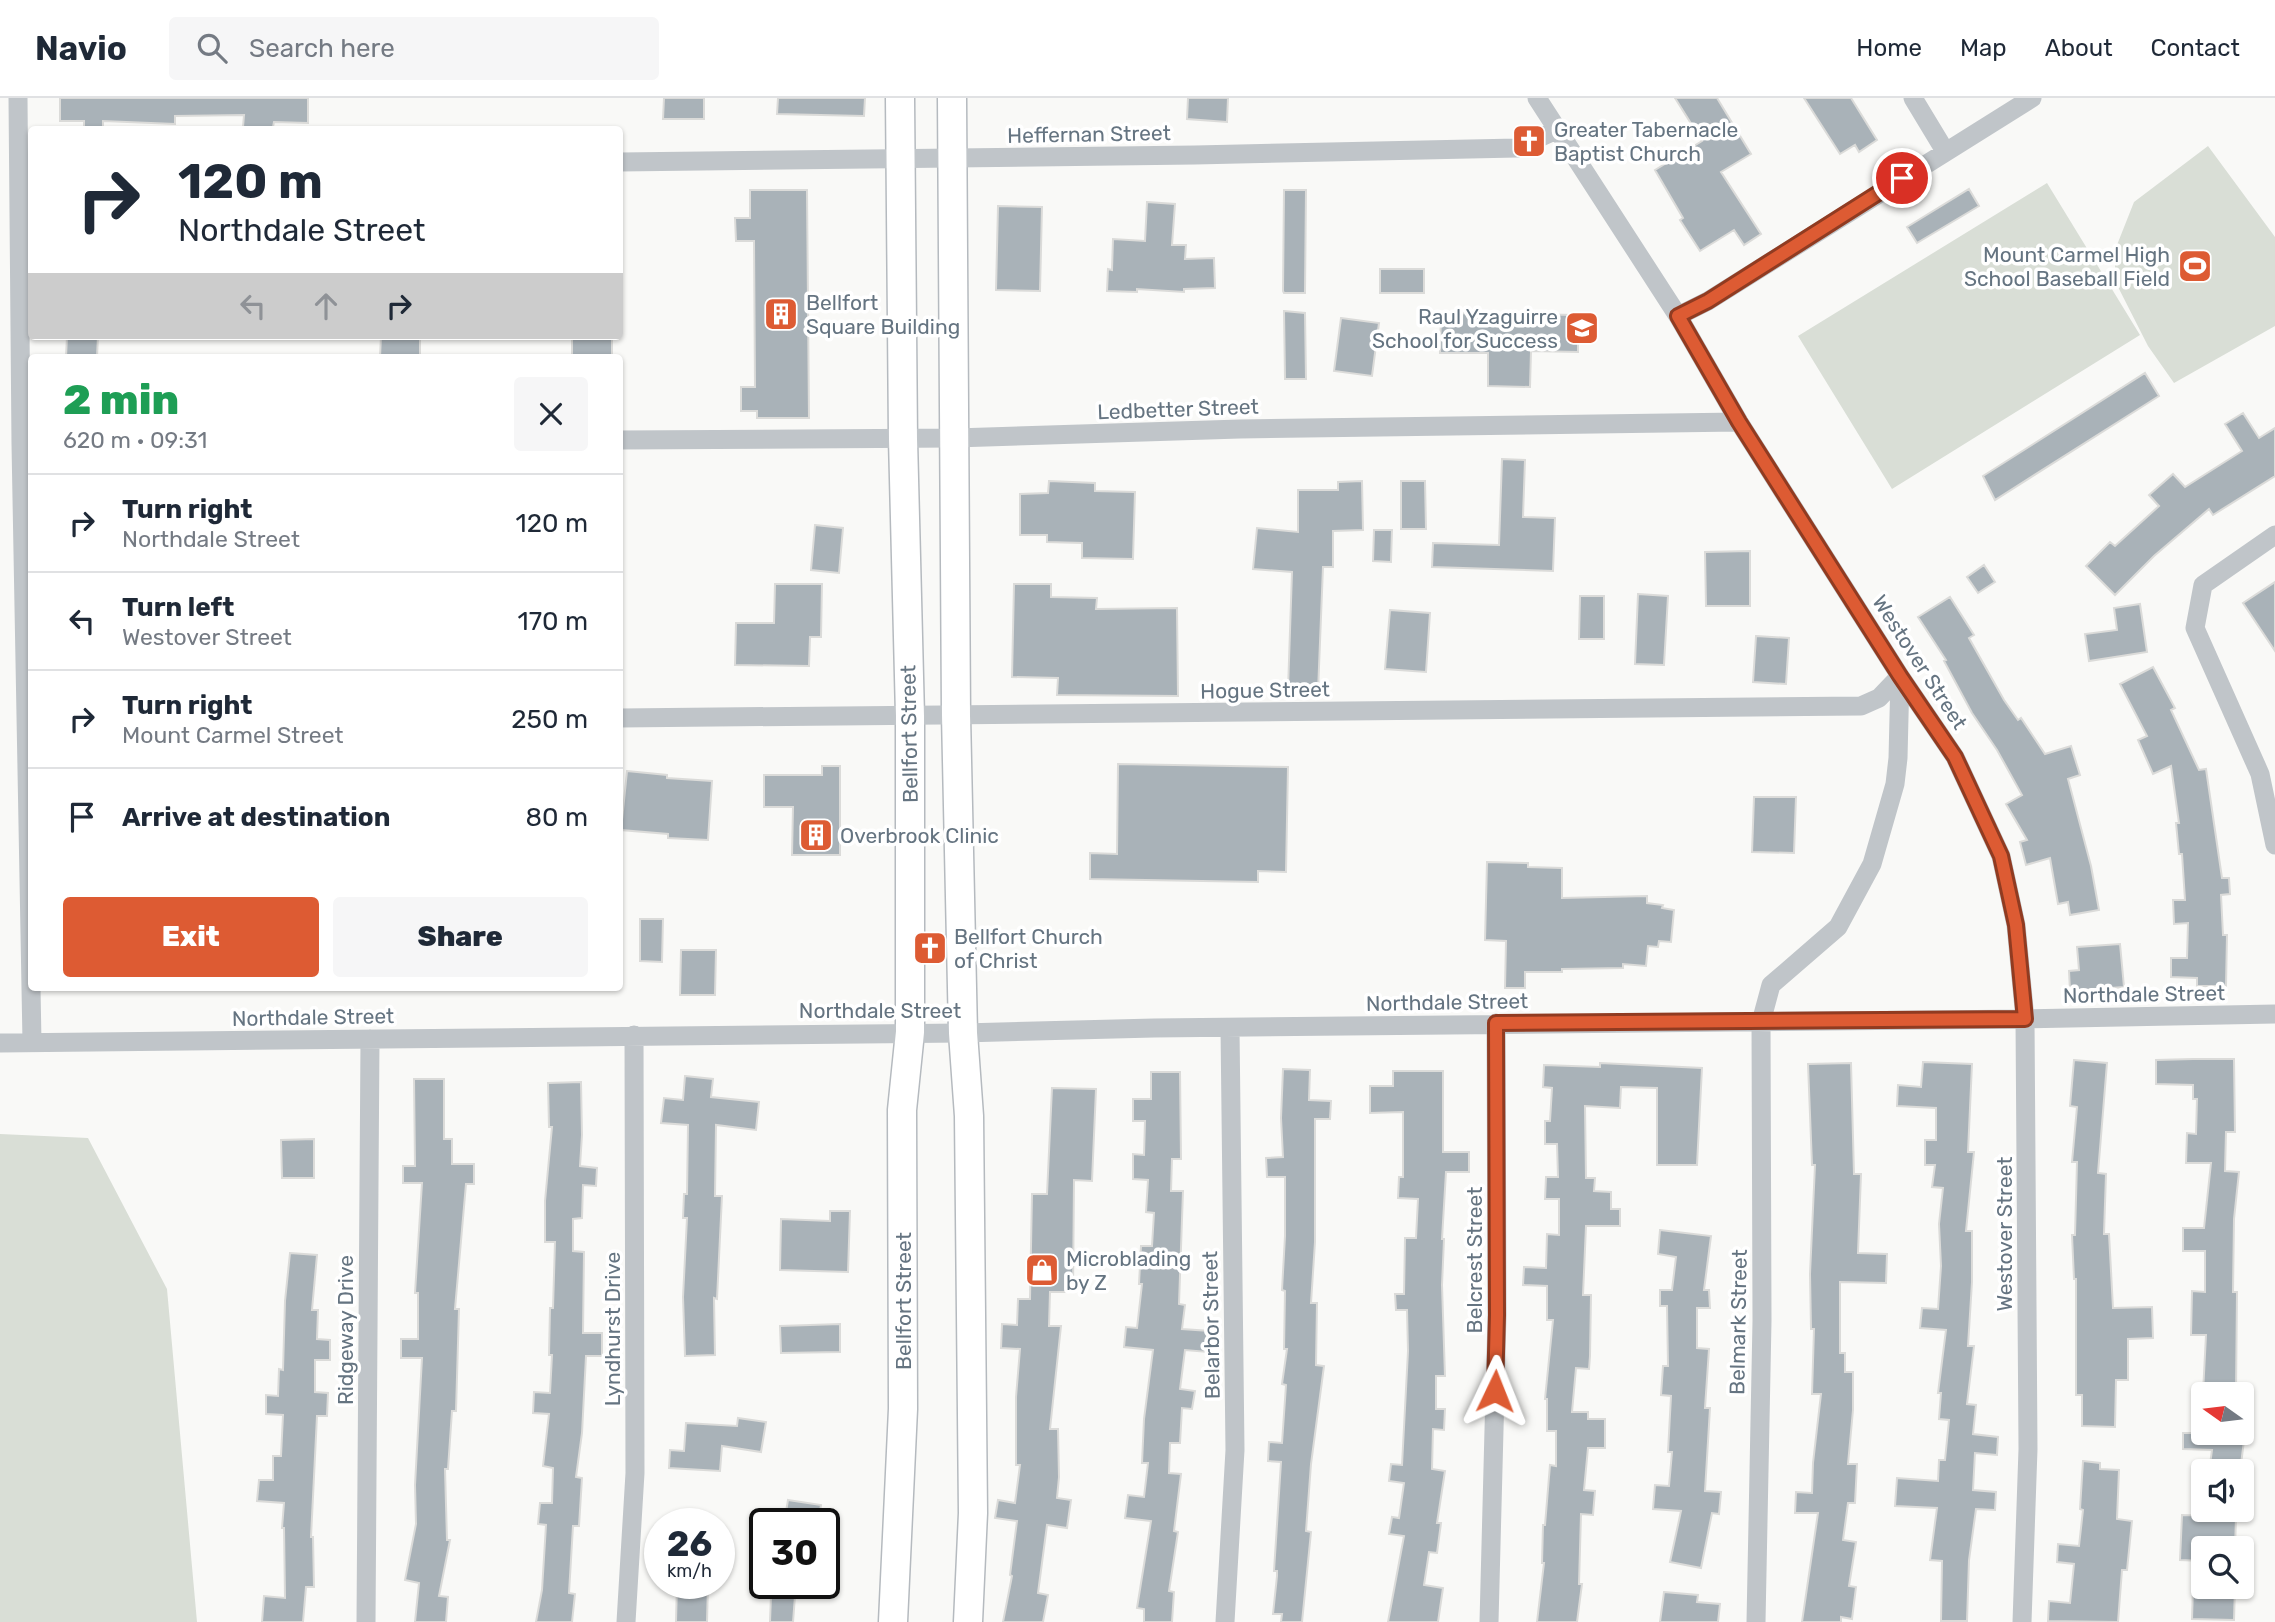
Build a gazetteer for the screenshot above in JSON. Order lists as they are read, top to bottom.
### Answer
{
  "streets": {
    "main road": ["Bellfort Street"],
    "street": [
      "Heffernan Street",
      "Ledbetter Street",
      "Westover Street",
      "Hogue Street",
      "Northdale Street",
      "Belcrest Street",
      "Belmark Street",
      "Belarbor Street",
      "Lyndhurst Drive",
      "Ridgeway Drive"
    ]
  },
  "crossings": [
    ["Heffernan Street", "Westover Street"],
    ["Heffernan Street", "Bellfort Street"],
    ["Ledbetter Street", "Westover Street"],
    ["Ledbetter Street", "Bellfort Street"],
    ["Westover Street", "Hogue Street"],
    ["Westover Street", "Northdale Street"],
    ["Hogue Street", "Bellfort Street"],
    ["Bellfort Street", "Northdale Street"],
    ["Northdale Street", "Belcrest Street"],
    ["Northdale Street", "Belmark Street"],
    ["Northdale Street", "Belarbor Street"],
    ["Northdale Street", "Lyndhurst Drive"],
    ["Northdale Street", "Ridgeway Drive"]
  ],
  "places": {
    "church": ["Greater Tabernacle Baptist Church", "Bellfort Church of Christ"],
    "sports": ["Mount Carmel High School Baseball Field"],
    "building": ["Bellfort Square Building", "Overbrook Clinic"],
    "school or university": ["Raul Yzaguirre School for Success"],
    "shop": ["Microblading by Z"]
  },
  "north": "left",
  "page": {
    "header": "Navio",
    "search": "Search here",
    "nav": [
      "Home",
      "Map",
      "About",
      "Contact"
    ],
    "turn": ["120 m", "Northdale Street"],
    "heading": ["2 min", "620 m · 09:31"],
    "list": [
      {
        "name": "Turn right",
        "note": "Northdale Street",
        "value": "120 m"
      },
      {
        "name": "Turn left",
        "note": "Westover Street",
        "value": "170 m"
      },
      {
        "name": "Turn right",
        "note": "Mount Carmel Street",
        "value": "250 m"
      },
      {
        "name": "Arrive at destination",
        "value": "80 m"
      }
    ],
    "buttons": ["Exit", "Share"],
    "speed": "26 km/h",
    "limit": "30"
  }
}
